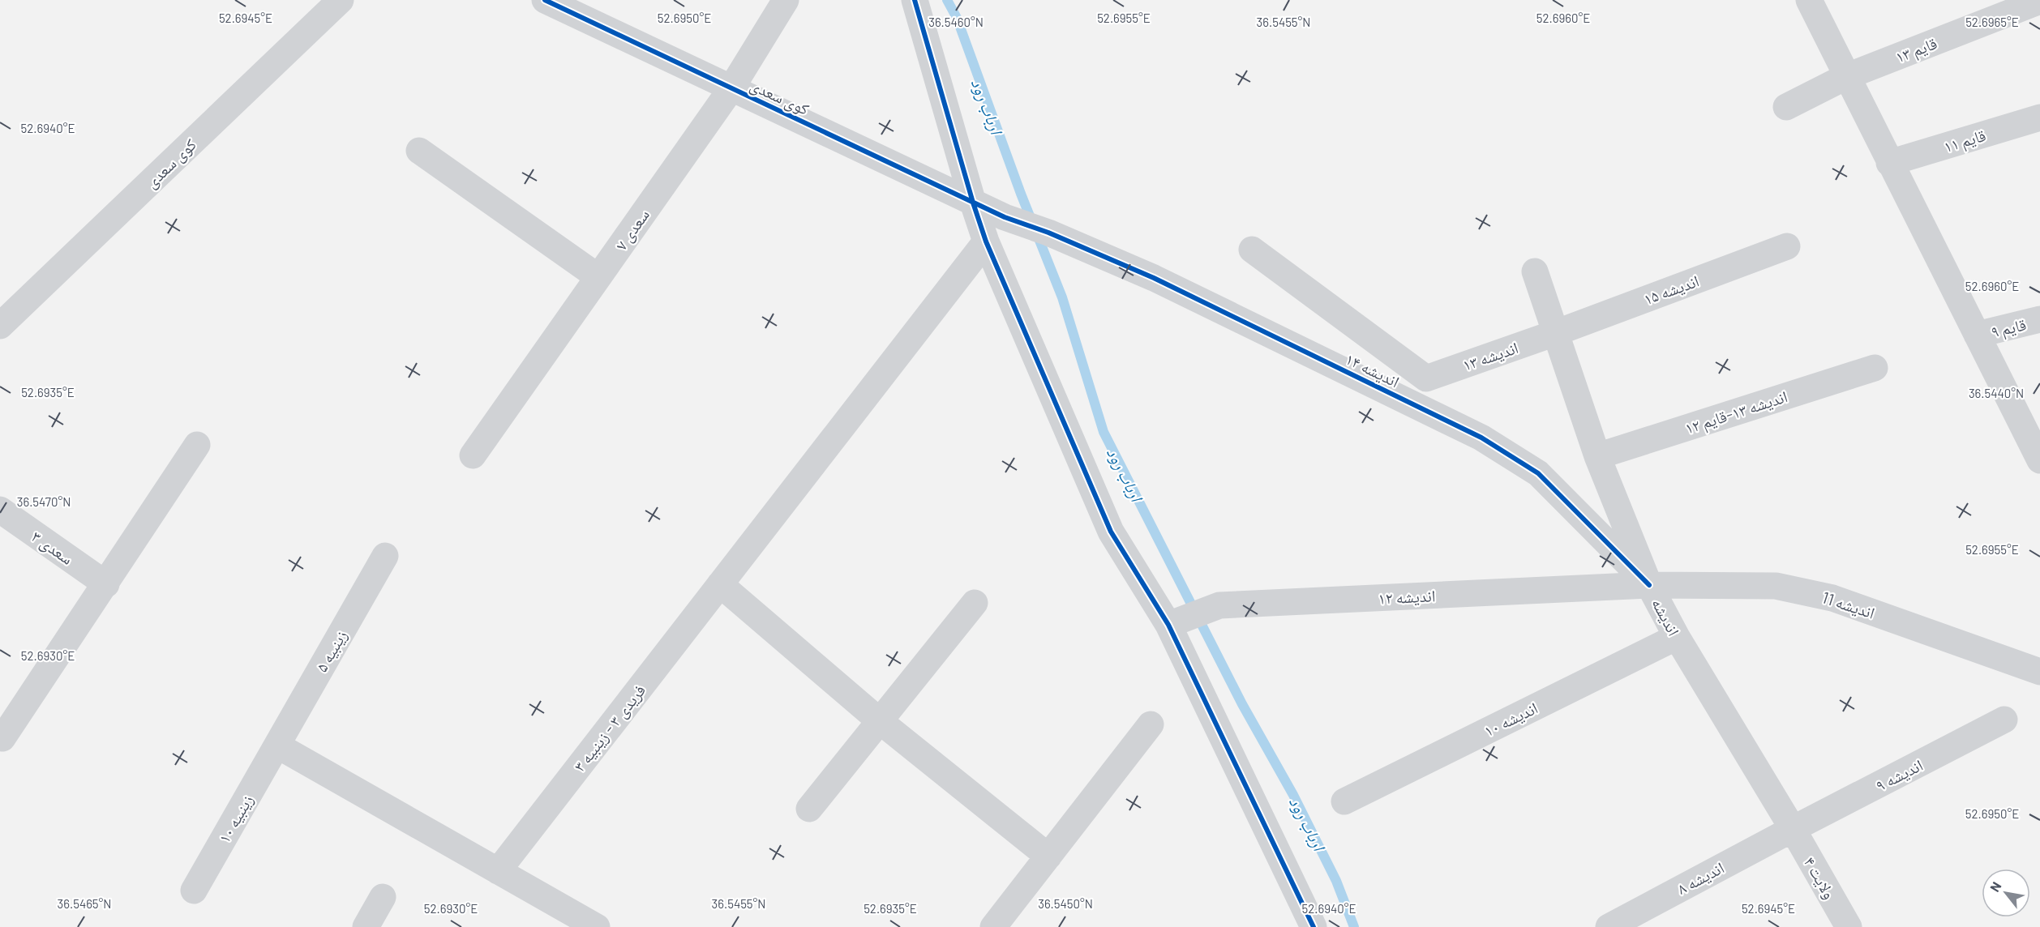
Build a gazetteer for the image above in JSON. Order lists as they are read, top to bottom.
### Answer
{
  "streets": {
    "street": [
      "قایم ۱۳",
      "کوی سعدی",
      "قایم ۱۱",
      "سعدی ۷",
      "اندیشه ۱۵",
      "قایم ۹",
      "اندیشه ۱۳",
      "اندیشه ۱۴",
      "اندیشه ۱۳-قایم ۱۲",
      "سعدی ۳",
      "اندیشه ۱۲",
      "اندیشه 11",
      "اندیشه",
      "زینبیه ۵",
      "اندیشه ۱۰",
      "فریدی ۳ - زینبیه ۳",
      "اندیشه ۹",
      "زینبیه ۱۰",
      "اندیشه ۸",
      "ولایت ۴"
    ]
  },
  "crossings": [
    ["کوی سعدی", "سعدی ۷"],
    ["کوی سعدی", "اندیشه ۱۴"],
    ["اندیشه ۱۵", "اندیشه ۱۳"],
    ["اندیشه ۱۵", "اندیشه"],
    ["اندیشه ۱۳", "اندیشه"],
    ["اندیشه ۱۴", "اندیشه ۱۲"],
    ["اندیشه ۱۴", "اندیشه 11"],
    ["اندیشه ۱۴", "اندیشه"],
    ["اندیشه ۱۳-قایم ۱۲", "اندیشه"],
    ["اندیشه ۱۲", "اندیشه 11"],
    ["اندیشه ۱۲", "اندیشه"],
    ["اندیشه 11", "اندیشه"],
    ["اندیشه", "اندیشه ۱۰"],
    ["اندیشه", "اندیشه ۹"],
    ["اندیشه", "اندیشه ۸"],
    ["اندیشه", "ولایت ۴"],
    ["زینبیه ۵", "زینبیه ۱۰"],
    ["اندیشه ۹", "اندیشه ۸"],
    ["اندیشه ۹", "ولایت ۴"],
    ["اندیشه ۸", "ولایت ۴"]
  ],
  "water": ["ارباب رود"],
  "north": "top left",
  "coordinates": [
    "52.6945°E",
    "52.6950°E",
    "52.6955°E",
    "52.6960°E",
    "36.5460°N",
    "36.5455°N",
    "52.6965°E",
    "52.6940°E",
    "52.6935°E",
    "36.5440°N",
    "36.5470°N",
    "52.6930°E",
    "36.5465°N",
    "36.5450°N"
  ]
}
